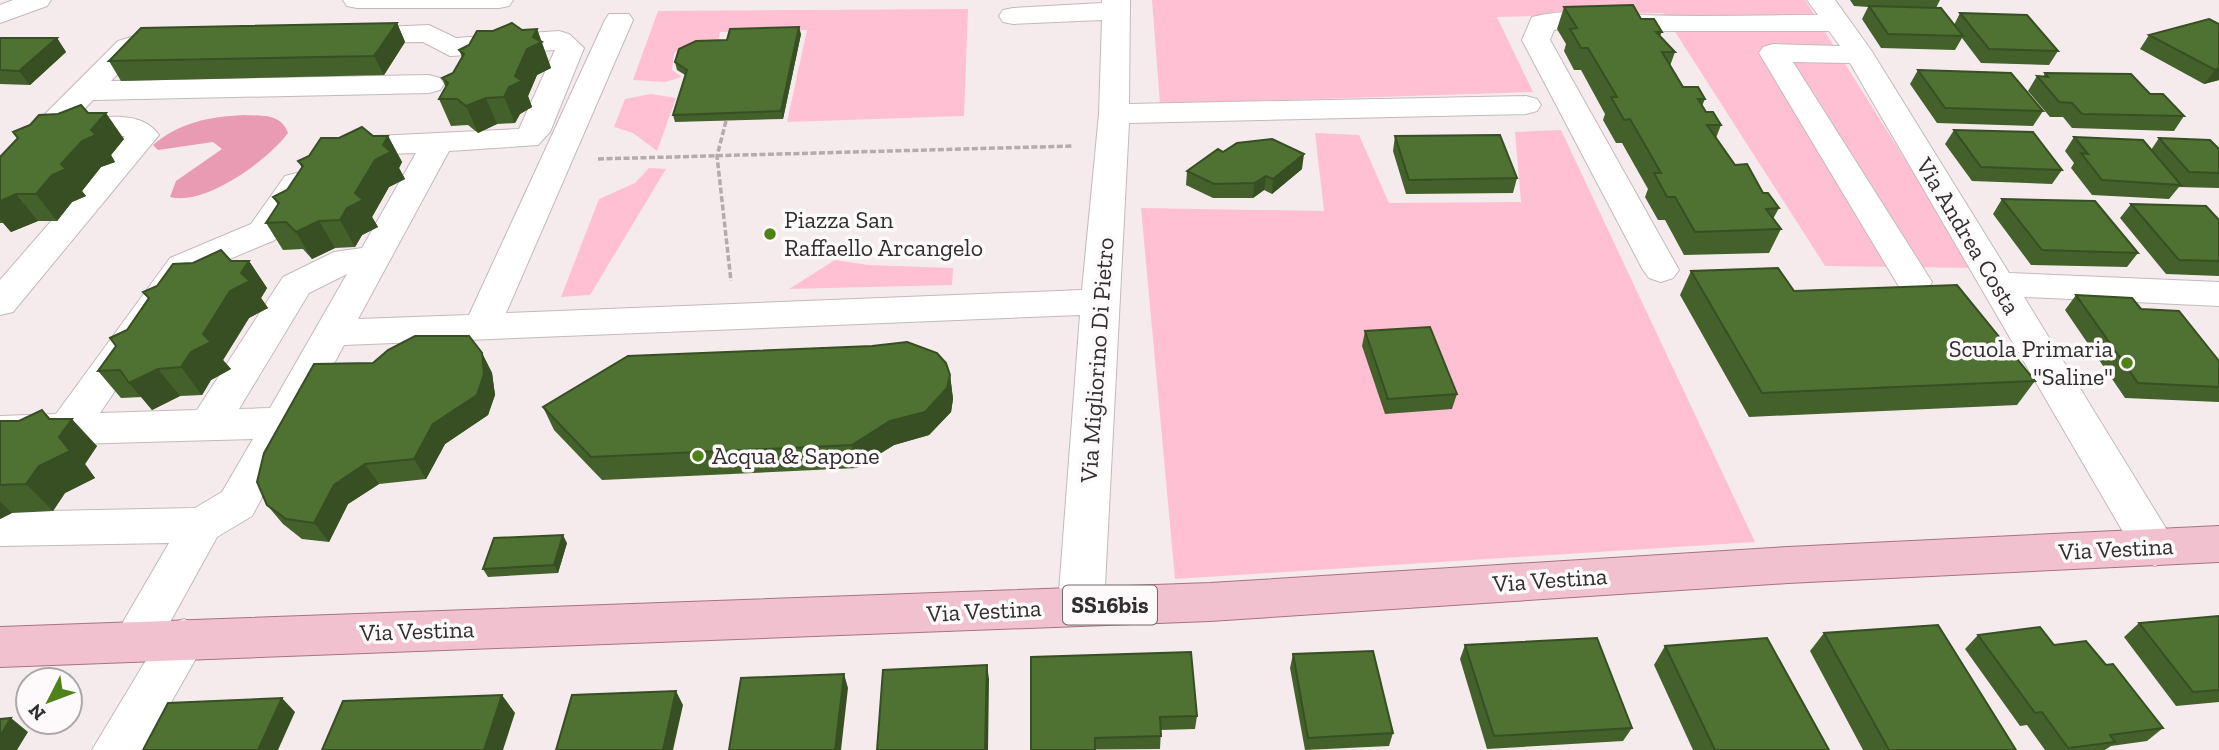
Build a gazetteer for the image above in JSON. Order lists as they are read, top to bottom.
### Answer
{
  "streets": {
    "main road": ["Via Vestina", "SS16bis"],
    "street": ["Via Andrea Costa", "Via Migliorino Di Pietro"]
  },
  "crossings": [
    ["Via Andrea Costa", "Via Vestina"],
    ["Via Migliorino Di Pietro", "Via Vestina"]
  ],
  "places": ["Piazza San Raffaello Arcangelo", "Scuola Primaria \"Saline\"", "Acqua & Sapone"],
  "north": "bottom left"
}
